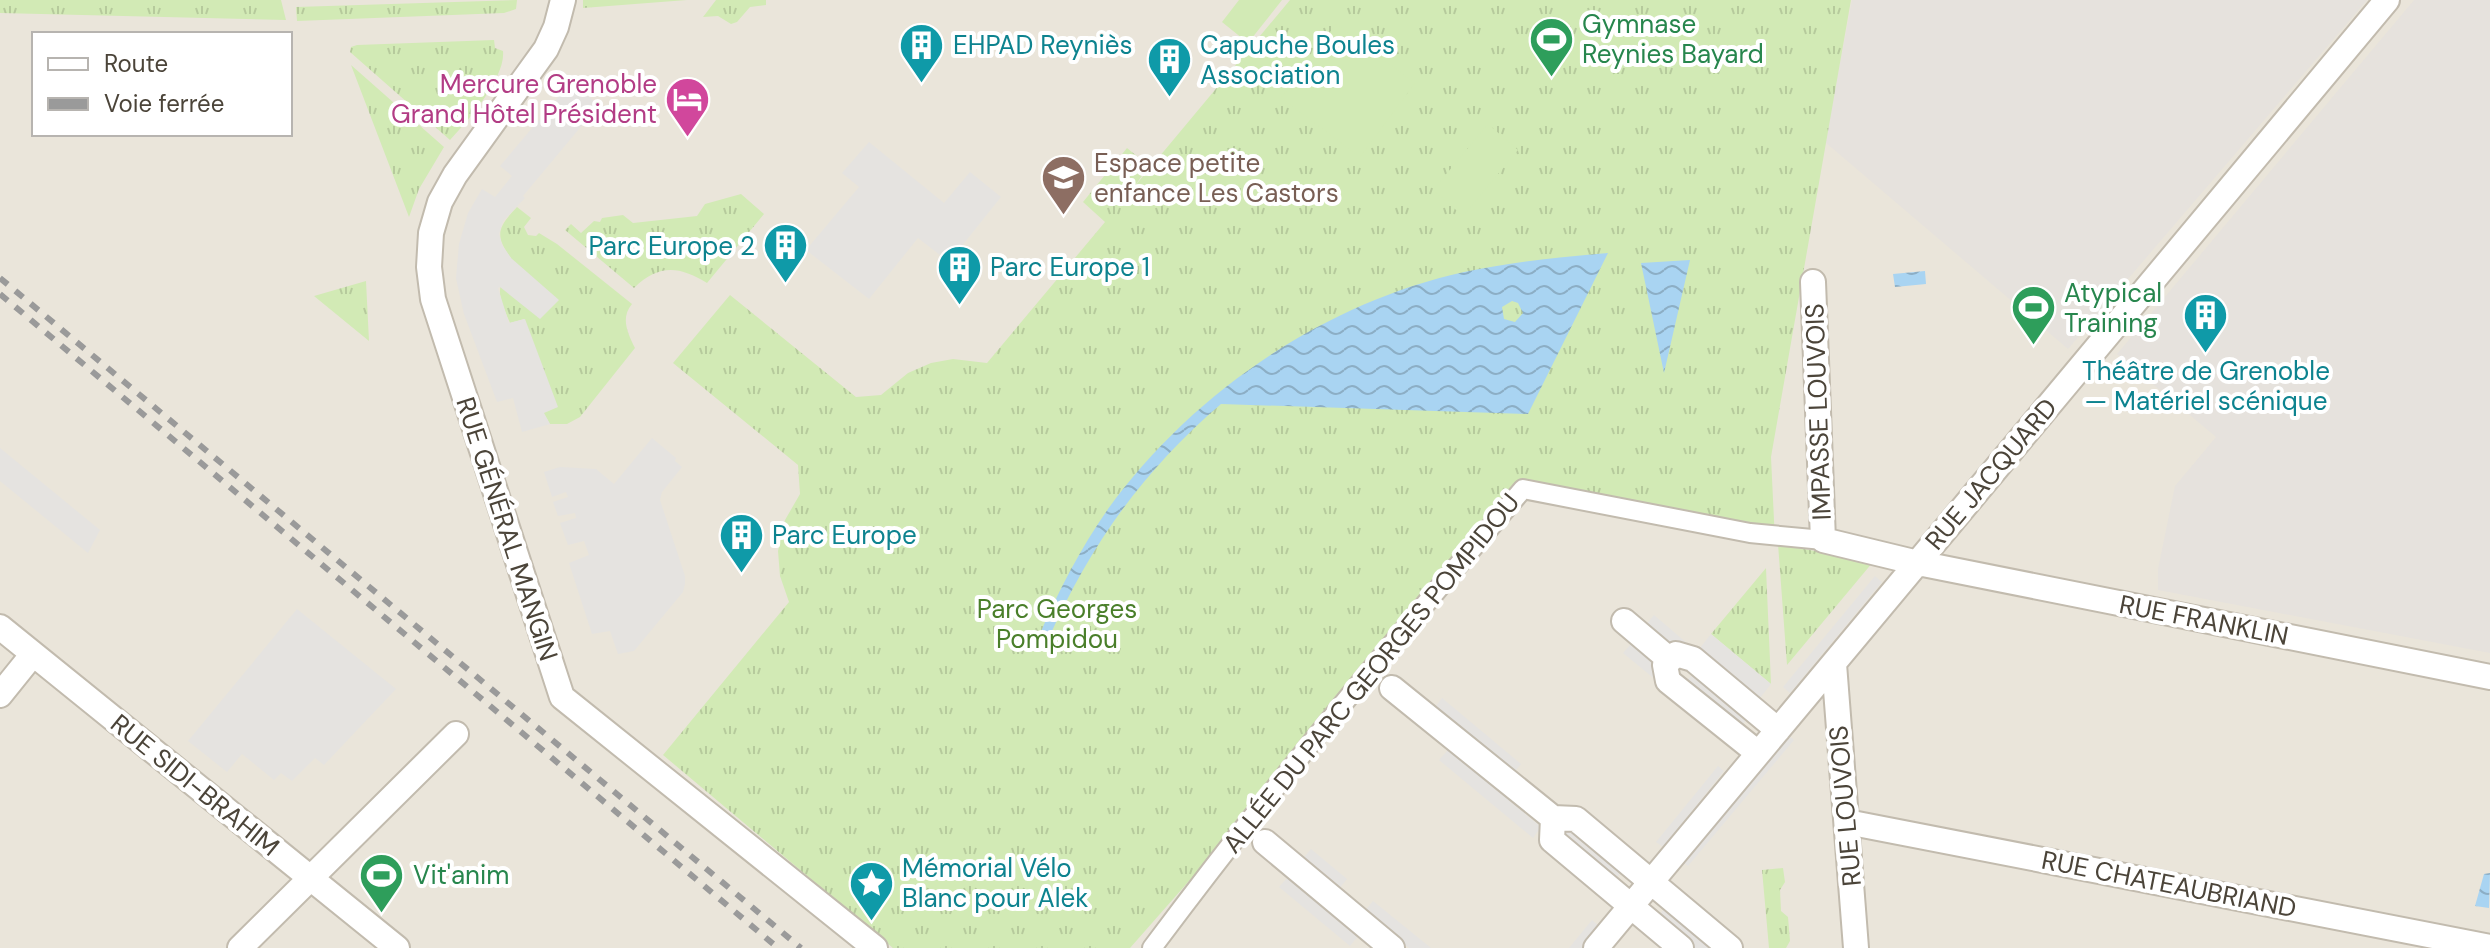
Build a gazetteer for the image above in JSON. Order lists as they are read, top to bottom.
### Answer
{
  "streets": {
    "street": [
      "IMPASSE LOUVOIS",
      "RUE JACQUARD",
      "RUE GÉNÉRAL MANGIN",
      "RUE FRANKLIN",
      "ALLÉE DU PARC GEORGES POMPIDOU",
      "RUE SIDI-BRAHIM",
      "RUE LOUVOIS",
      "RUE CHATEAUBRIAND"
    ]
  },
  "crossings": [
    ["IMPASSE LOUVOIS", "RUE JACQUARD"],
    ["IMPASSE LOUVOIS", "RUE FRANKLIN"],
    ["IMPASSE LOUVOIS", "ALLÉE DU PARC GEORGES POMPIDOU"],
    ["RUE JACQUARD", "RUE FRANKLIN"],
    ["RUE JACQUARD", "RUE LOUVOIS"],
    ["RUE LOUVOIS", "RUE CHATEAUBRIAND"]
  ],
  "parks": ["Parc Georges Pompidou"],
  "places": {
    "sports": ["Gymnase Reynies Bayard", "Atypical Training", "Vit'anim"],
    "building": [
      "EHPAD Reyniès",
      "Capuche Boules Association",
      "Parc Europe 2",
      "Parc Europe 1",
      "Théâtre de Grenoble — Matériel scénique",
      "Parc Europe"
    ],
    "hotel": ["Mercure Grenoble Grand Hôtel Président"],
    "school or university": ["Espace petite enfance Les Castors"],
    "place": ["Mémorial Vélo Blanc pour Alek"]
  },
  "legend": ["Route", "Voie ferrée"]
}
